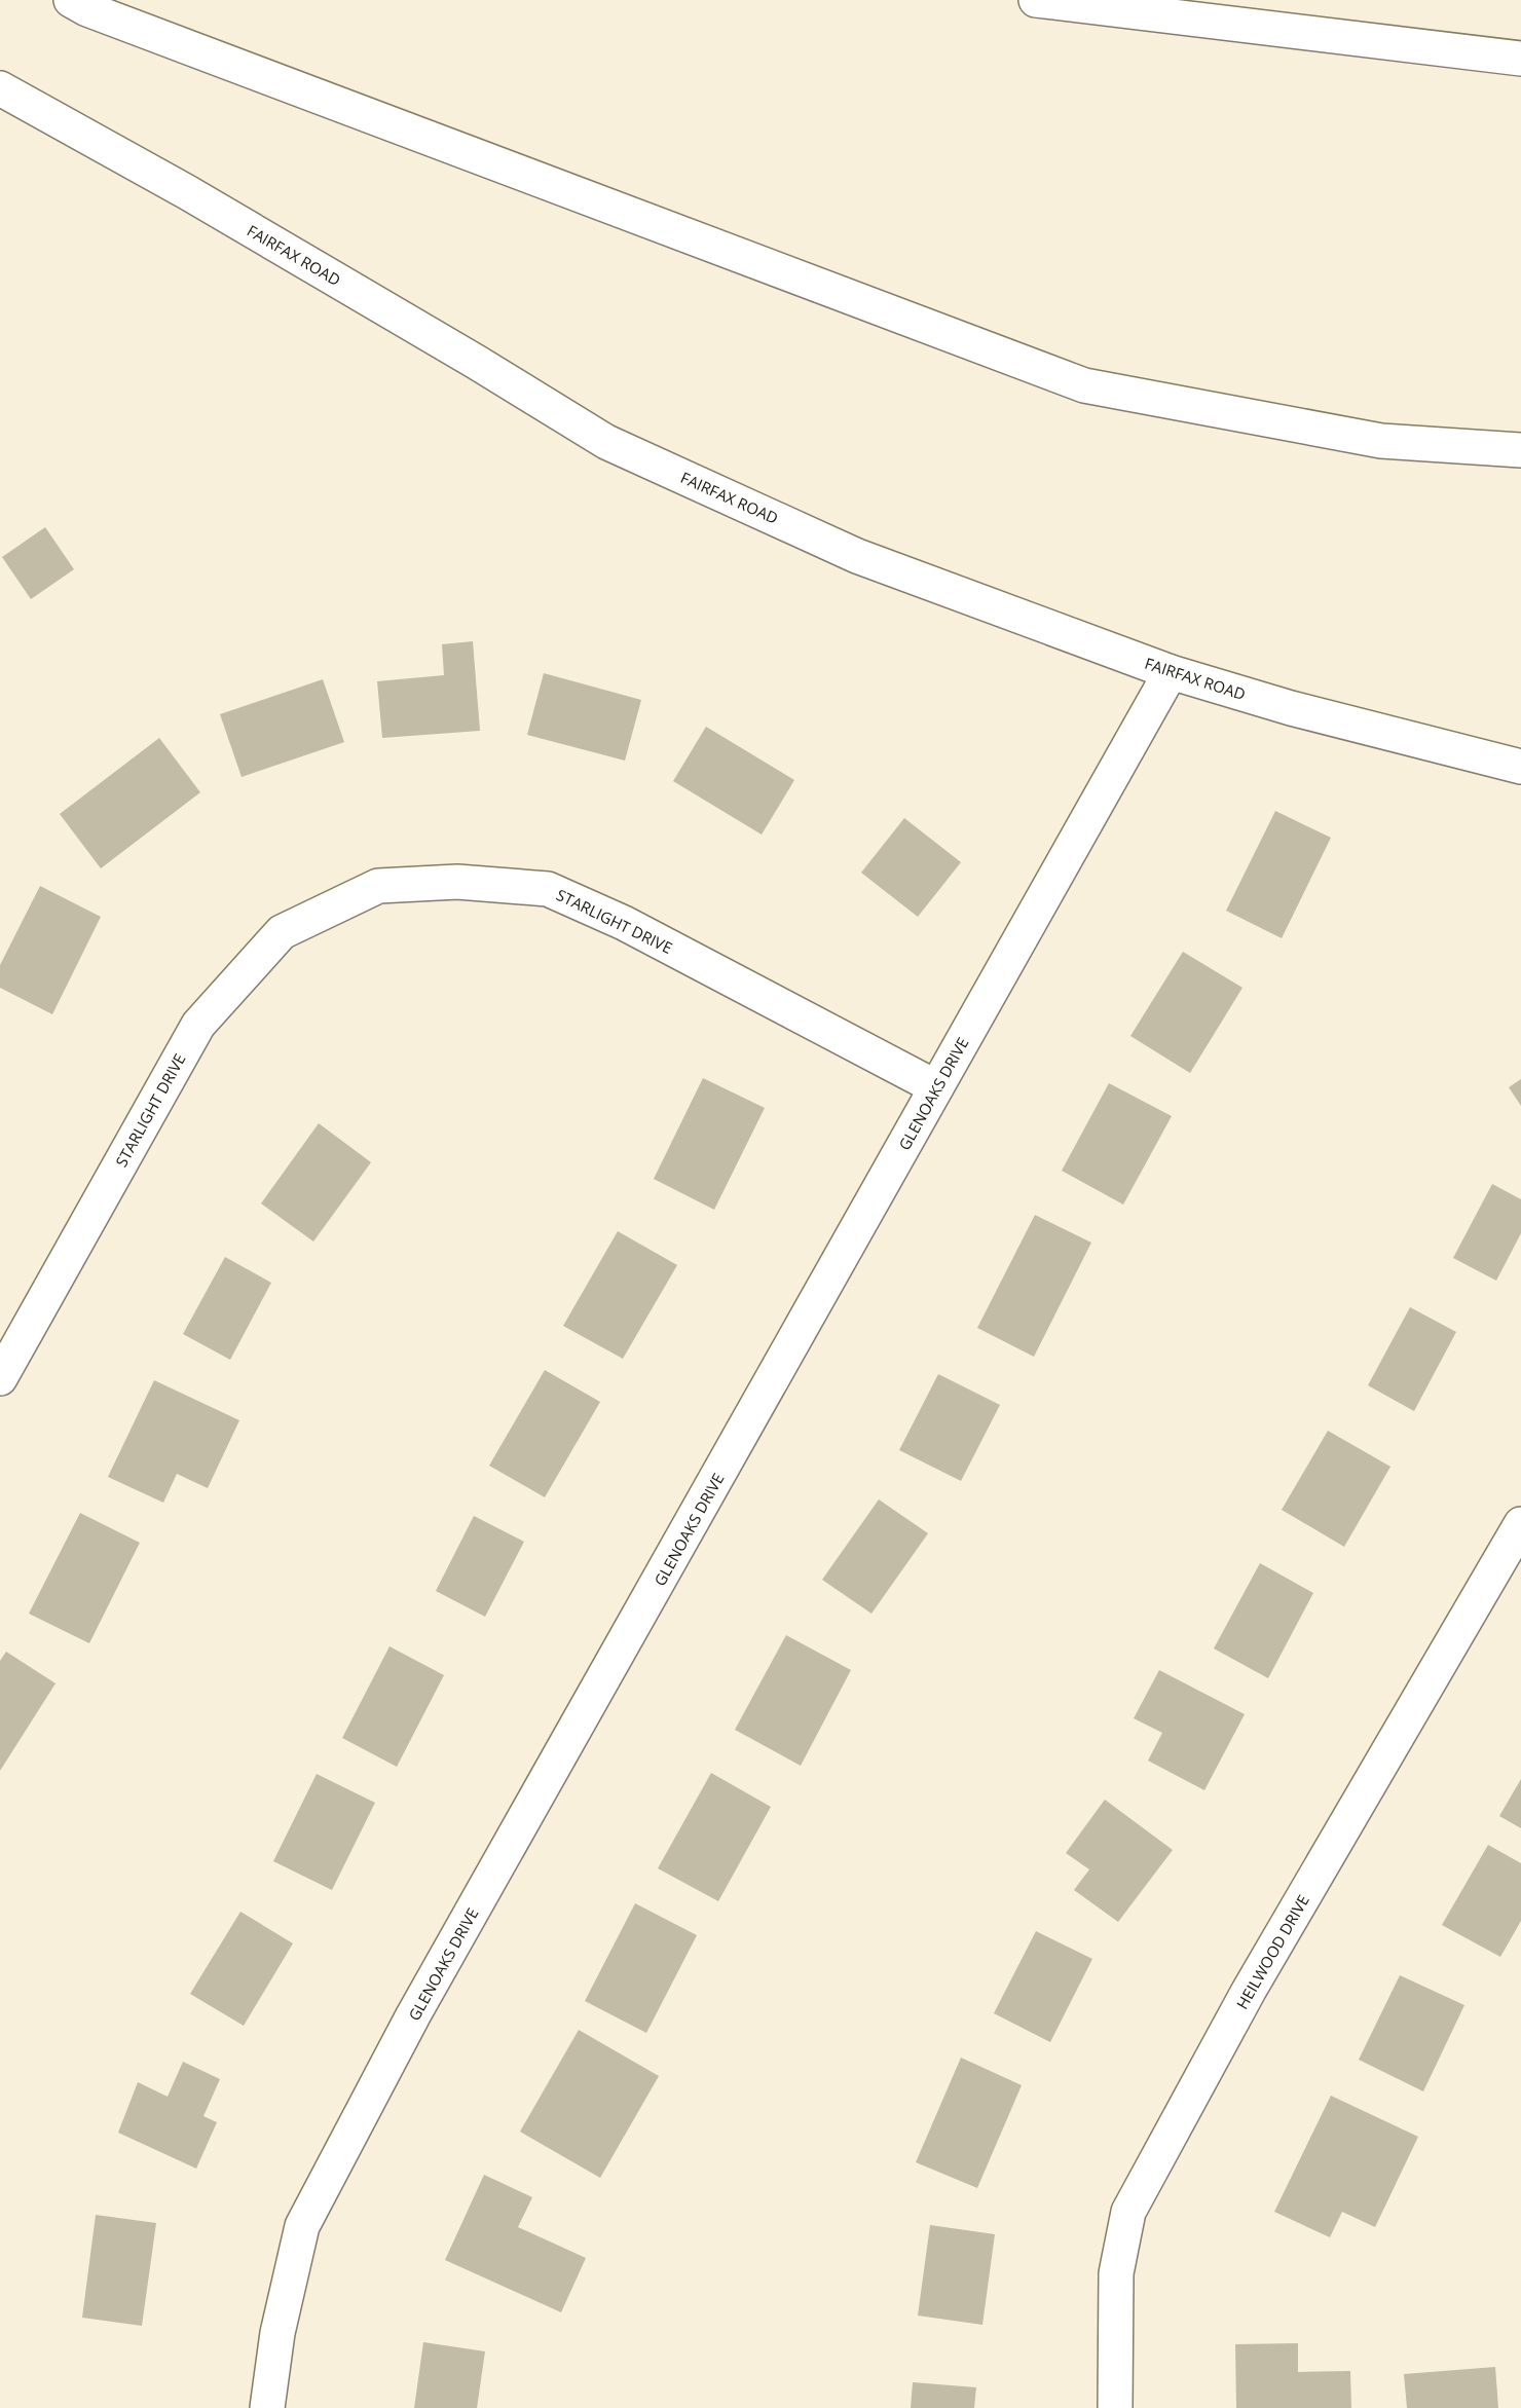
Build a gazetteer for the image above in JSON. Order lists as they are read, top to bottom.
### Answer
{
  "streets": {
    "main road": [
      "FAIRFAX ROAD",
      "STARLIGHT DRIVE",
      "GLENOAKS DRIVE",
      "HEILWOOD DRIVE"
    ]
  },
  "crossings": [
    ["FAIRFAX ROAD", "GLENOAKS DRIVE"],
    ["STARLIGHT DRIVE", "GLENOAKS DRIVE"]
  ]
}
